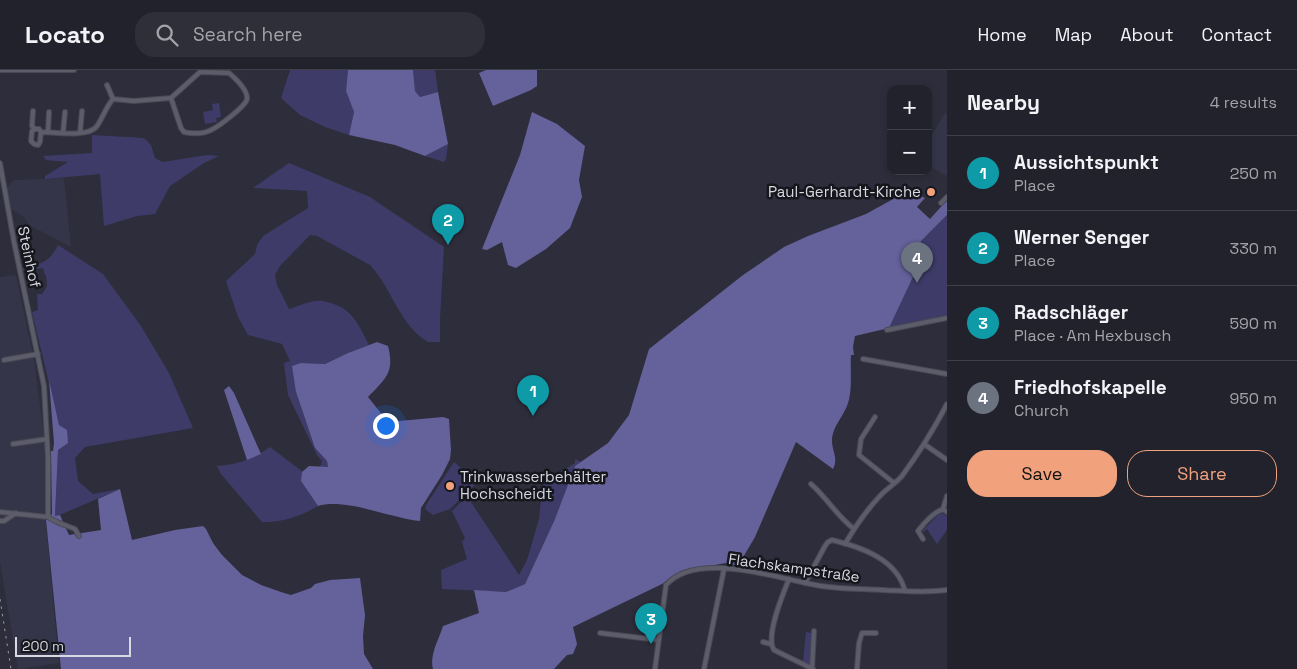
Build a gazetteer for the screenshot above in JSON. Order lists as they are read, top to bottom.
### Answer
{
  "streets": {
    "street": ["Steinhof", "Flachskampstraße"]
  },
  "places": ["Paul-Gerhardt-Kirche", "Trinkwasserbehälter Hochscheidt"],
  "scale_bar": "200 m",
  "page": {
    "header": "Locato",
    "search": "Search here",
    "nav": [
      "Home",
      "Map",
      "About",
      "Contact"
    ],
    "heading": ["Nearby", "4 results"],
    "map_buttons": ["+", "−"],
    "list": [
      {
        "mark": "1",
        "name": "Aussichtspunkt",
        "note": "Place",
        "value": "250 m"
      },
      {
        "mark": "2",
        "name": "Werner Senger",
        "note": "Place",
        "value": "330 m"
      },
      {
        "mark": "3",
        "name": "Radschläger",
        "note": "Place · Am Hexbusch",
        "value": "590 m"
      },
      {
        "mark": "4",
        "name": "Friedhofskapelle",
        "note": "Church",
        "value": "950 m"
      }
    ],
    "pins": [
      "2",
      "4",
      "1",
      "3"
    ],
    "buttons": ["Save", "Share"],
    "scale": "200 m"
  }
}
